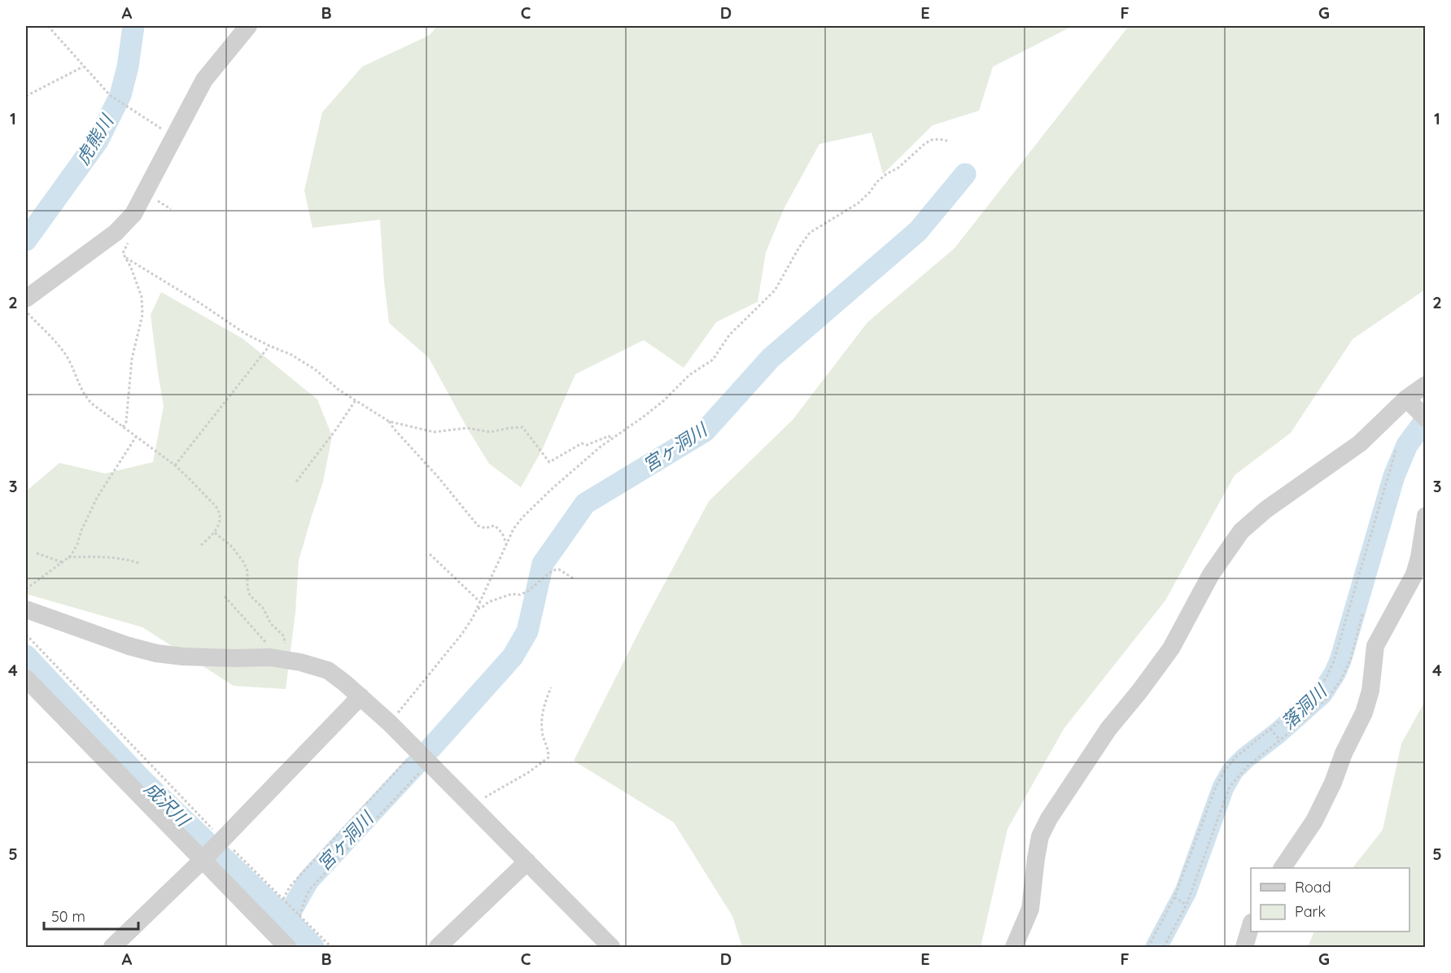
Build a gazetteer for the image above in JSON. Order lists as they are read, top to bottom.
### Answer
{
  "water": [
    "虎熊川",
    "宮ヶ洞川",
    "落洞川",
    "成沢川"
  ],
  "legend": ["Road", "Park"],
  "scale_bar": "50 m",
  "grid": {
    "columns": [
      "A",
      "B",
      "C",
      "D",
      "E",
      "F",
      "G"
    ],
    "rows": [
      "1",
      "2",
      "3",
      "4",
      "5"
    ]
  }
}
